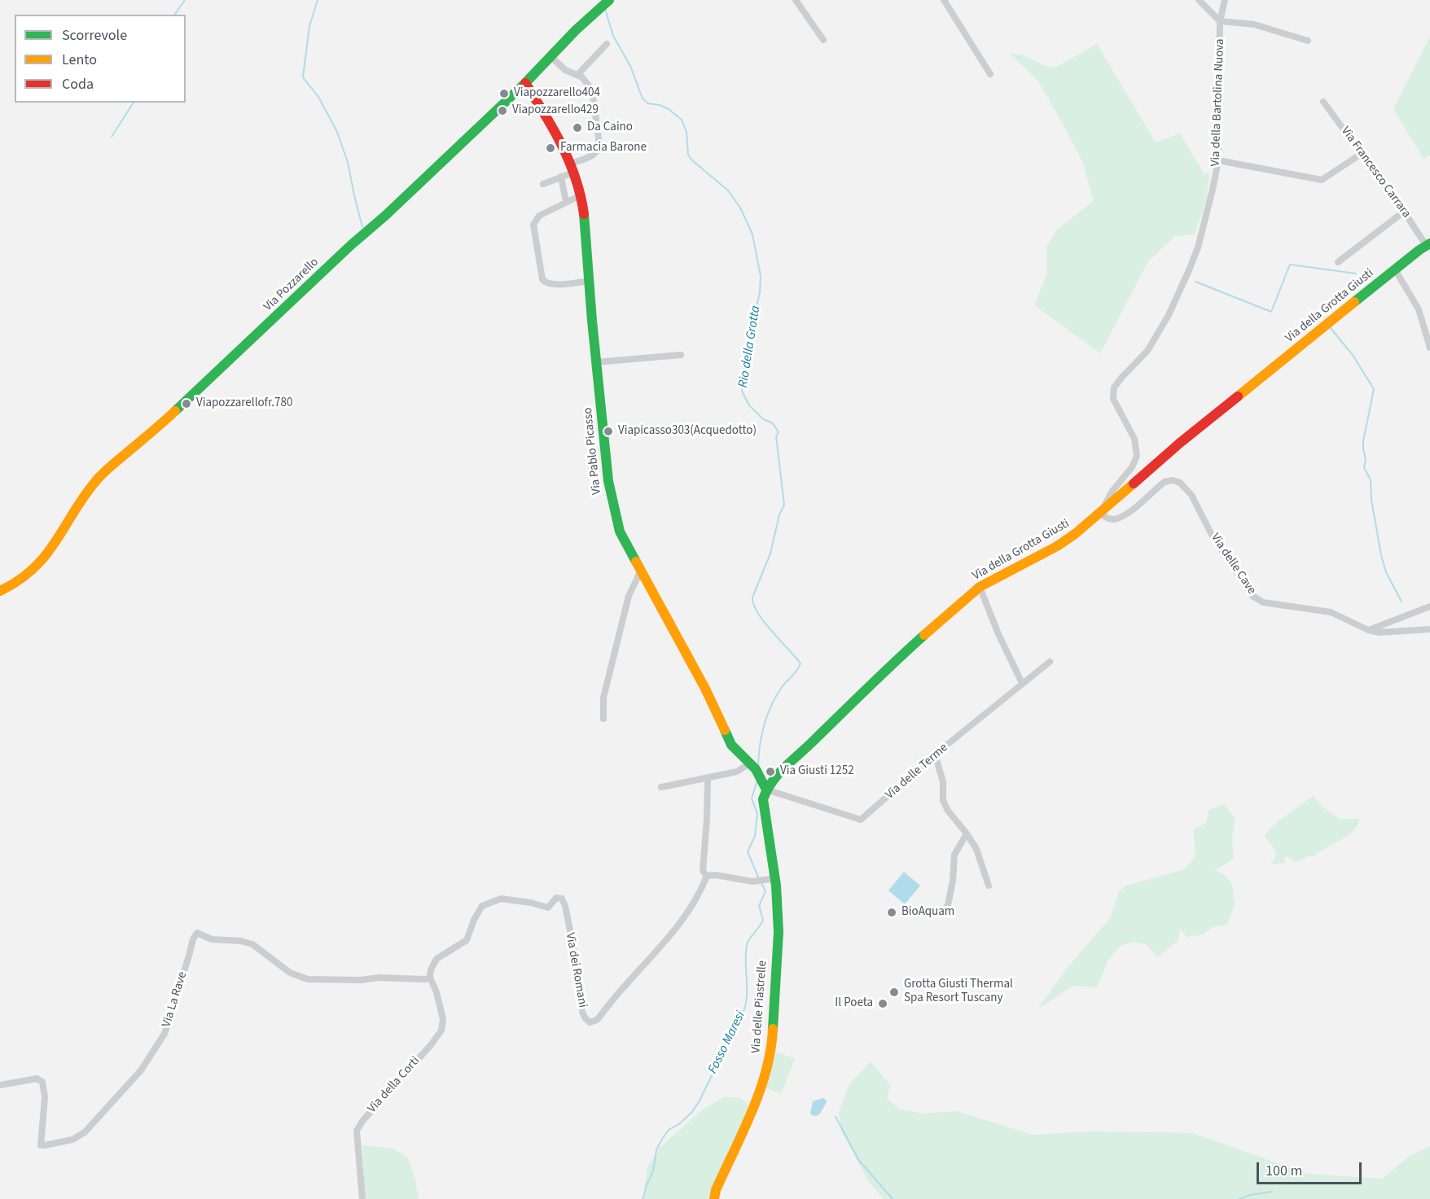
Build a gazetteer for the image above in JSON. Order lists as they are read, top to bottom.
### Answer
{
  "streets": {
    "street": [
      "Via della Bartolina Nuova",
      "Via Francesco Carrara",
      "Via Pozzarello",
      "Via della Grotta Giusti",
      "Via Pablo Picasso",
      "Via delle Cave",
      "Via delle Terme",
      "Via dei Romani",
      "Via La Rave",
      "Via delle Piastrelle",
      "Via della Corti"
    ]
  },
  "crossings": [
    ["Via della Bartolina Nuova", "Via della Grotta Giusti"],
    ["Via della Bartolina Nuova", "Via delle Cave"],
    ["Via Francesco Carrara", "Via della Grotta Giusti"],
    ["Via Pozzarello", "Via Pablo Picasso"],
    ["Via della Grotta Giusti", "Via Pablo Picasso"],
    ["Via della Grotta Giusti", "Via delle Cave"],
    ["Via della Grotta Giusti", "Via delle Terme"],
    ["Via Pablo Picasso", "Via delle Terme"],
    ["Via dei Romani", "Via La Rave"],
    ["Via dei Romani", "Via della Corti"],
    ["Via La Rave", "Via della Corti"]
  ],
  "water": ["Rio della Grotta", "Fosso Maresi"],
  "places": [
    "Viapozzarello404",
    "Viapozzarello429",
    "Da Caino",
    "Farmacia Barone",
    "Viapozzarellofr.780",
    "Viapicasso303(Acquedotto)",
    "Via Giusti 1252",
    "BioAquam",
    "Grotta Giusti Thermal Spa Resort Tuscany",
    "Il Poeta"
  ],
  "legend": ["Scorrevole", "Lento", "Coda"],
  "scale_bar": "100 m"
}
